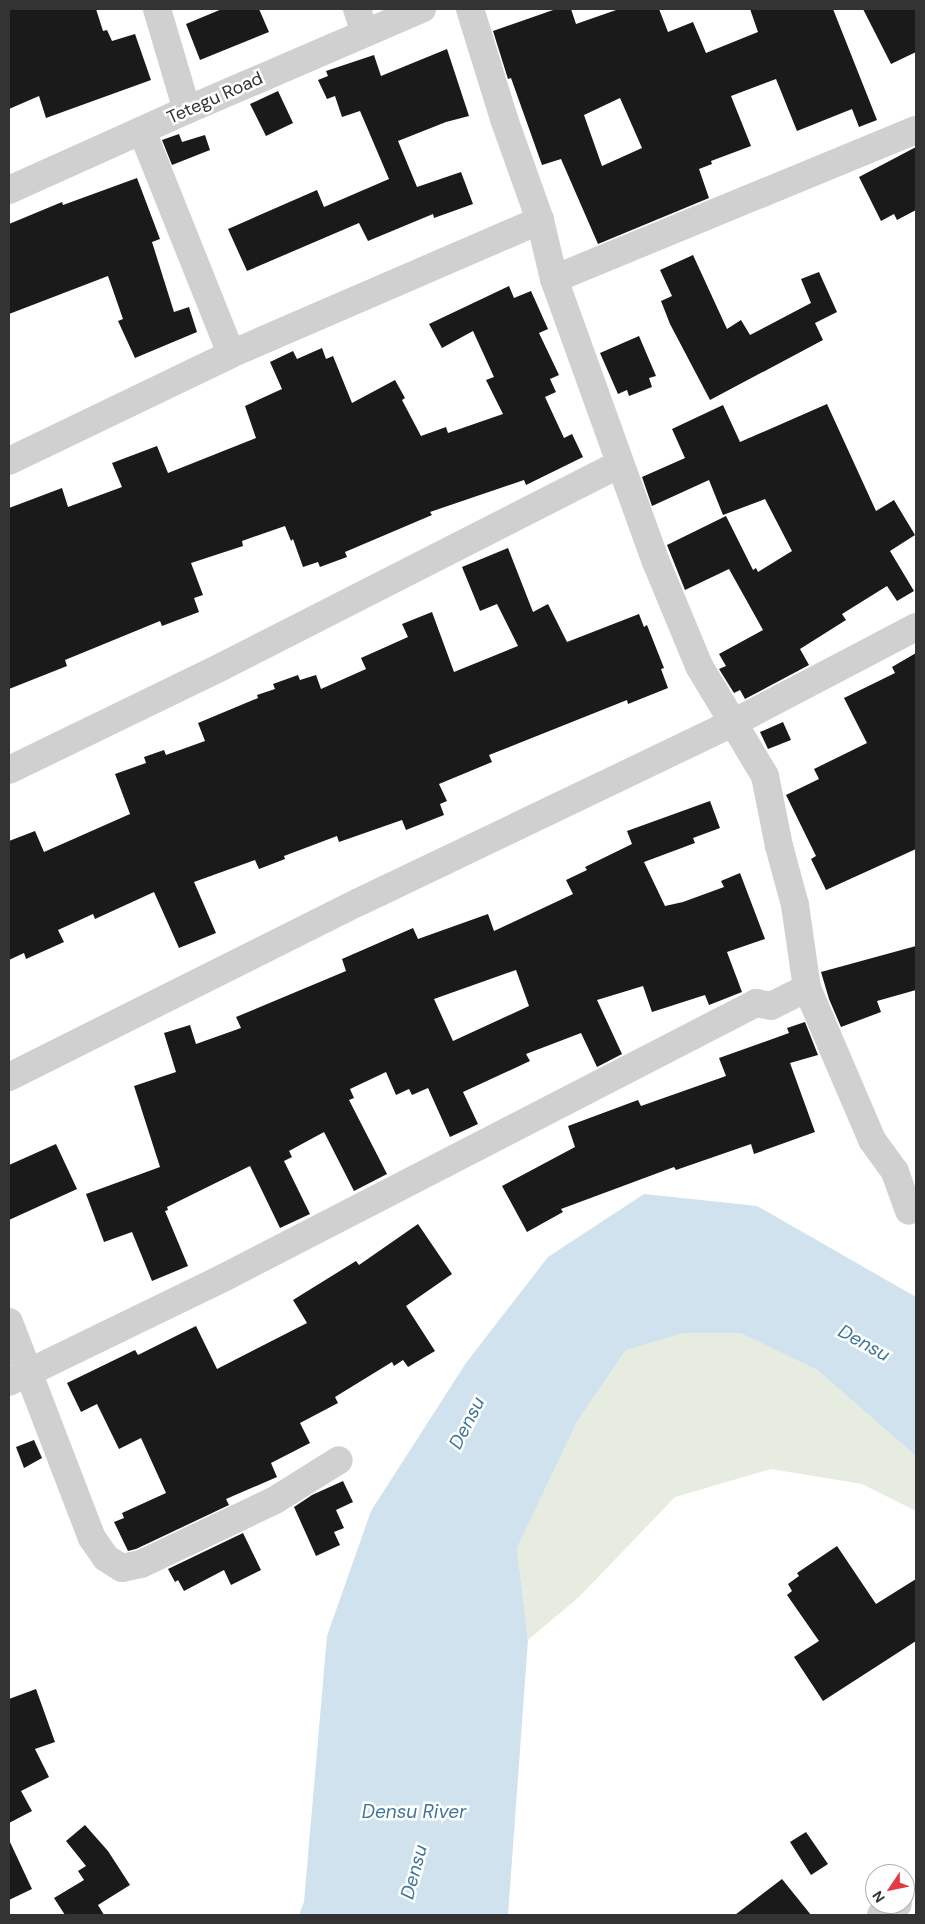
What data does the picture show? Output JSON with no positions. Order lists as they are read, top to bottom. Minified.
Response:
{"streets":{"street":["Tetegu Road"]},"water":["Densu","Densu River"],"north":"bottom left"}
